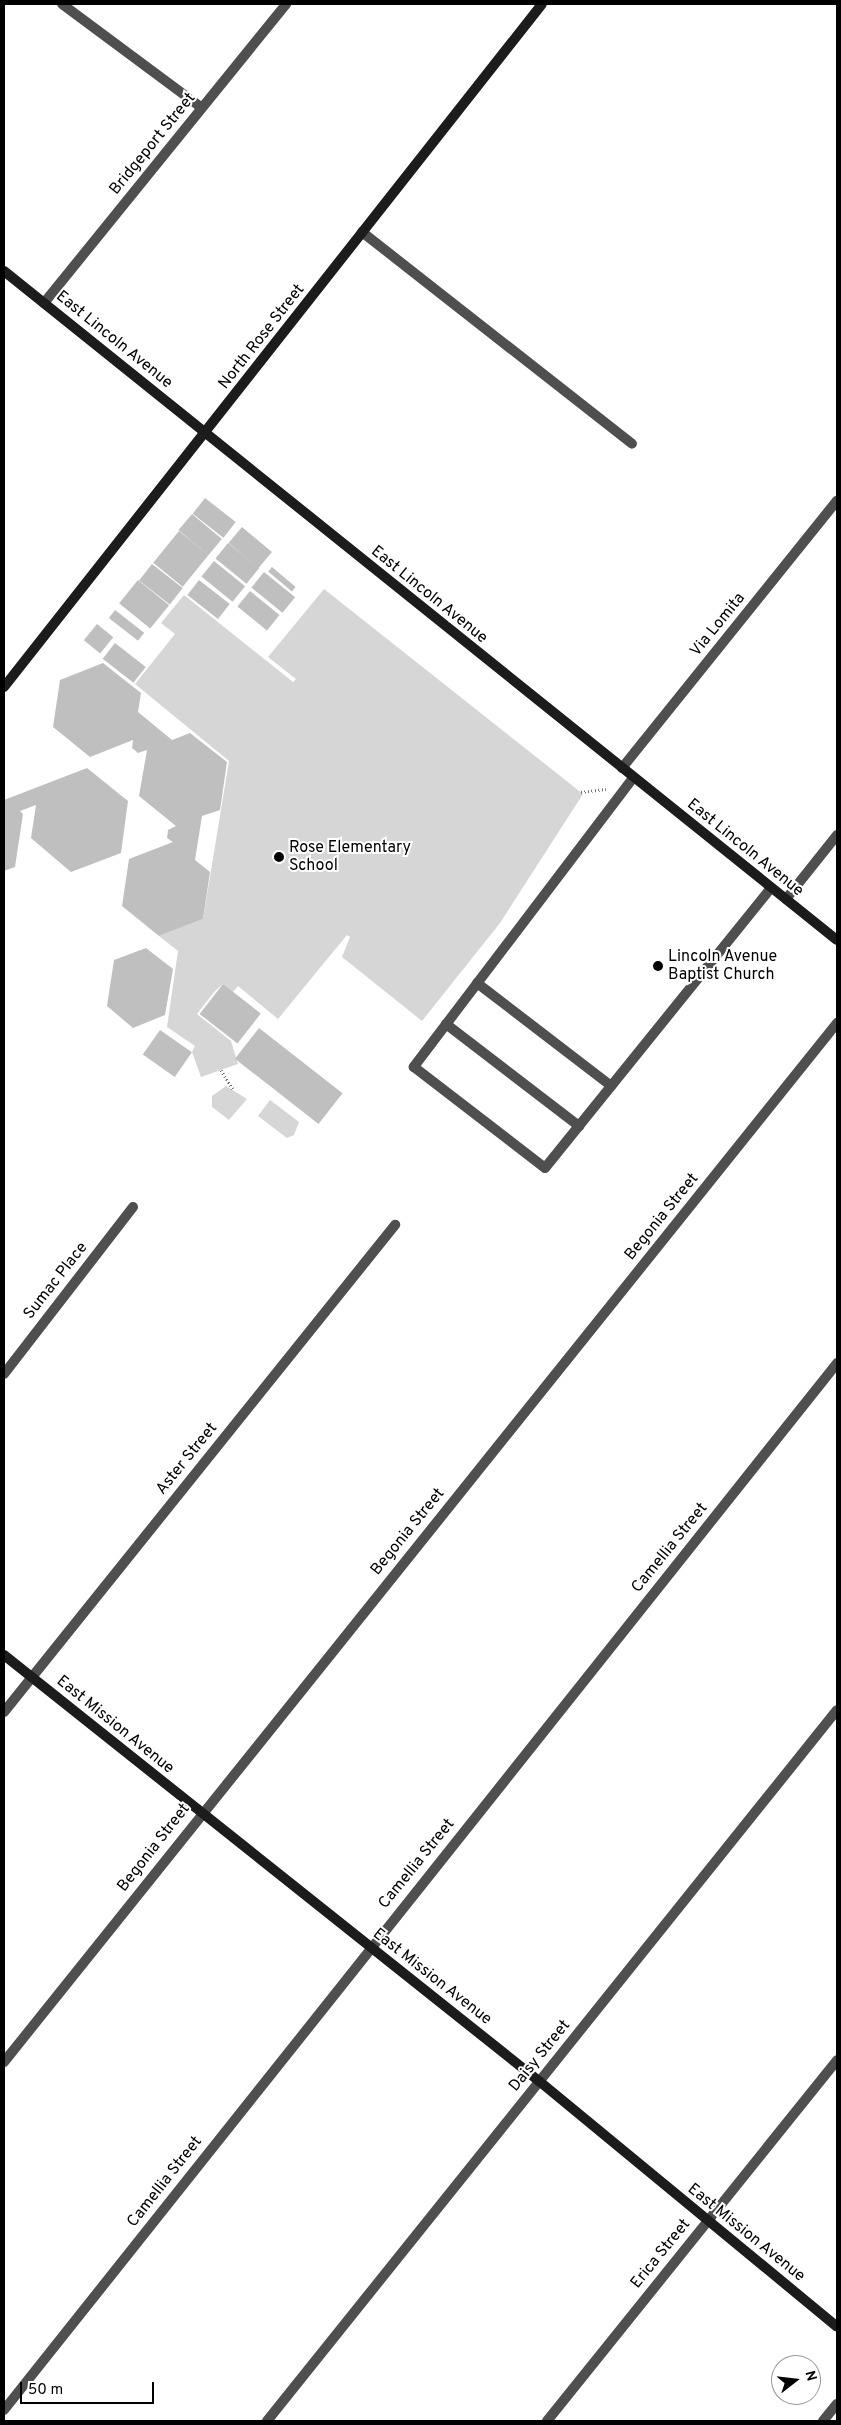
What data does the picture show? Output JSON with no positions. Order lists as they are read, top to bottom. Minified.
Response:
{"streets":{"main road":["North Rose Street","East Lincoln Avenue","East Mission Avenue"],"street":["Bridgeport Street","Via Lomita","Begonia Street","Sumac Place","Aster Street","Camellia Street","Daisy Street","Erica Street"]},"crossings":[["Bridgeport Street","East Lincoln Avenue"],["North Rose Street","East Lincoln Avenue"],["East Lincoln Avenue","Via Lomita"],["Begonia Street","East Mission Avenue"],["Aster Street","East Mission Avenue"],["Camellia Street","East Mission Avenue"],["East Mission Avenue","Daisy Street"],["East Mission Avenue","Erica Street"]],"places":["Rose Elementary School","Lincoln Avenue Baptist Church"],"scale_bar":"50 m","north":"right"}
